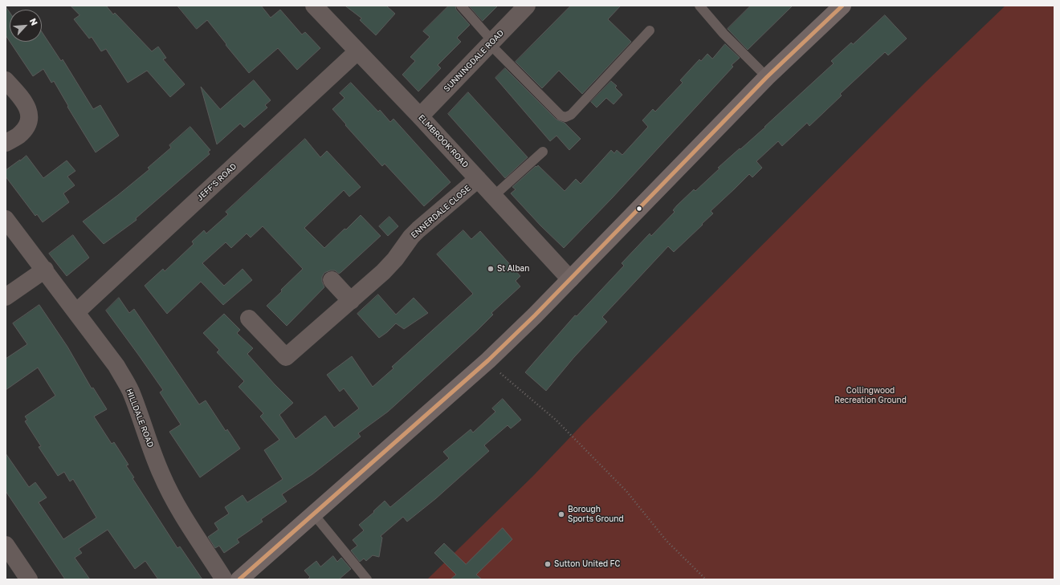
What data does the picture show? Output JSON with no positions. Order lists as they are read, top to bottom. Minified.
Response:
{"streets":{"street":["SUNNINGDALE ROAD","ELMBROOK ROAD","JEFF'S ROAD","ENNERDALE CLOSE","HILLDALE ROAD"]},"crossings":[["SUNNINGDALE ROAD","ELMBROOK ROAD"],["ELMBROOK ROAD","JEFF'S ROAD"],["ELMBROOK ROAD","ENNERDALE CLOSE"],["JEFF'S ROAD","HILLDALE ROAD"]],"parks":["Collingwood Recreation Ground"],"places":["St Alban","Borough Sports Ground","Sutton United FC"],"north":"top right"}
